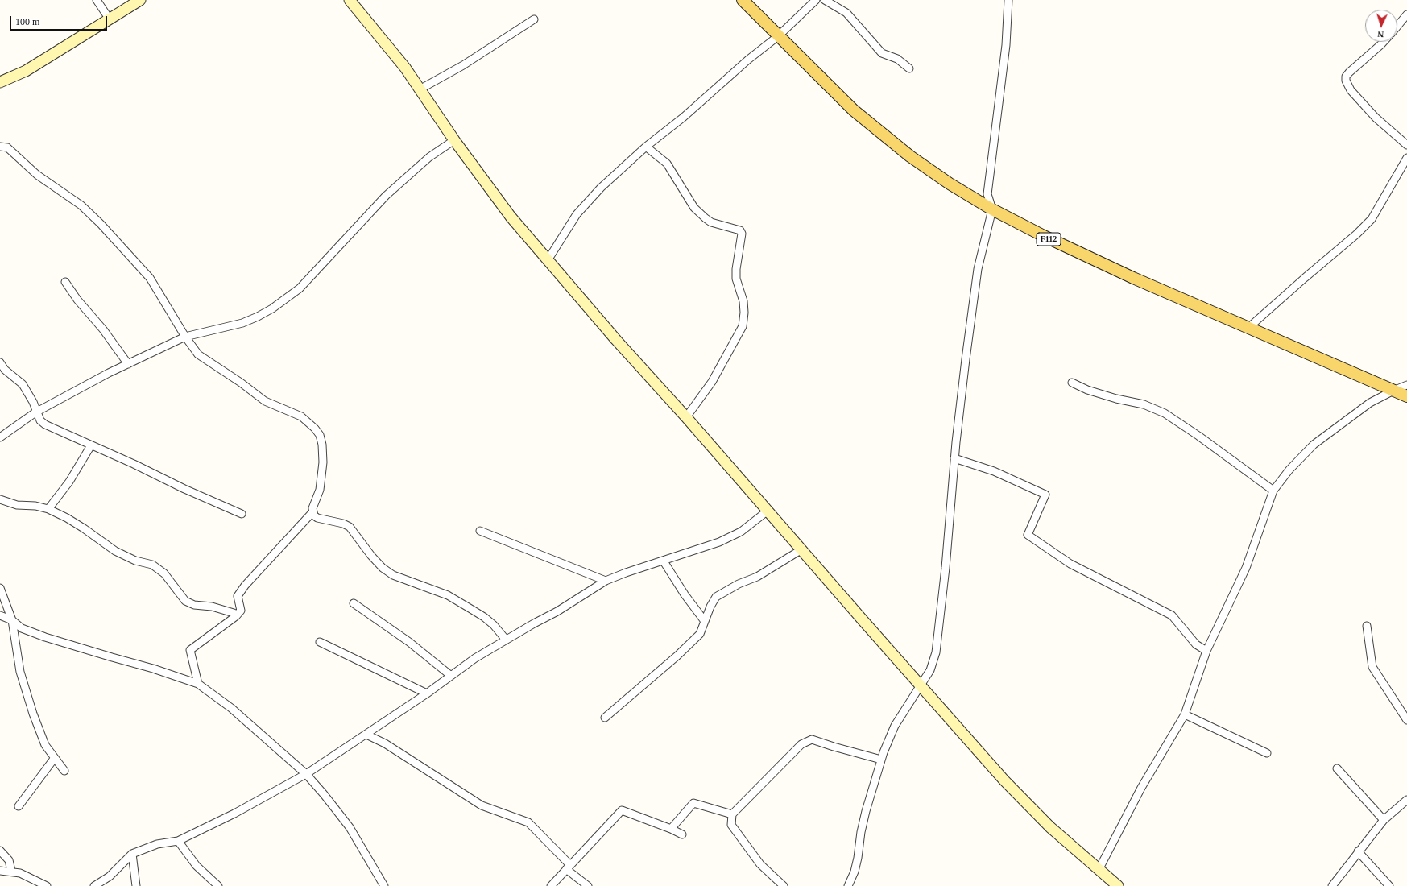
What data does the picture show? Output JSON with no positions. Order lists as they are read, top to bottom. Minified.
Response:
{"streets":{"main road":["F112"]},"scale_bar":"100 m","north":"bottom"}
